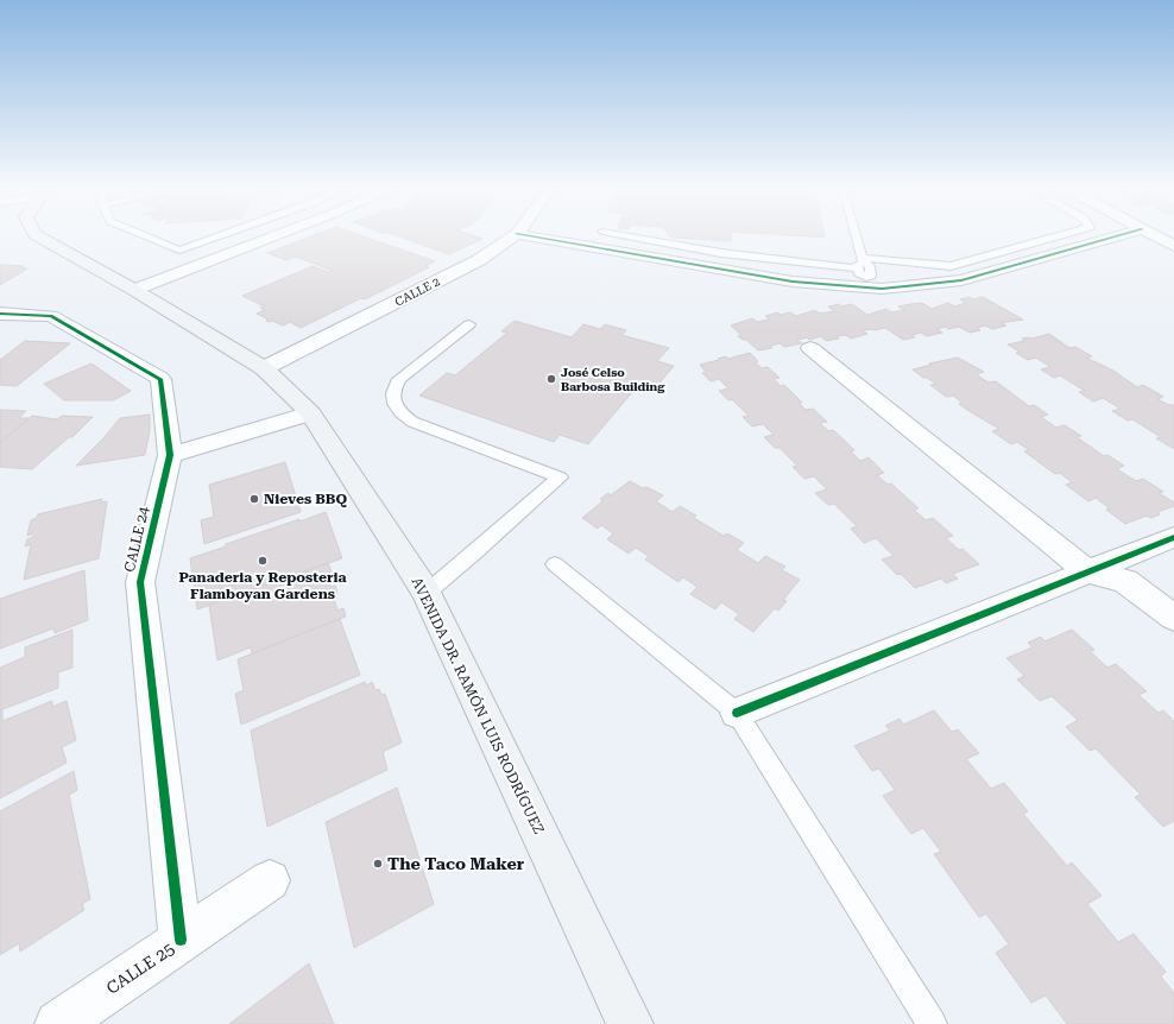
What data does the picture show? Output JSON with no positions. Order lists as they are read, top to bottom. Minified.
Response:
{"streets":{"main road":["AVENIDA DR. RAMÓN LUIS RODRÍGUEZ"],"street":["CALLE 2","CALLE 24","CALLE 25"]},"crossings":[["CALLE 2","AVENIDA DR. RAMÓN LUIS RODRÍGUEZ"],["CALLE 24","CALLE 25"]],"places":["José Celso Barbosa Building","Nieves BBQ","Panaderia y Reposteria Flamboyan Gardens","The Taco Maker"]}
